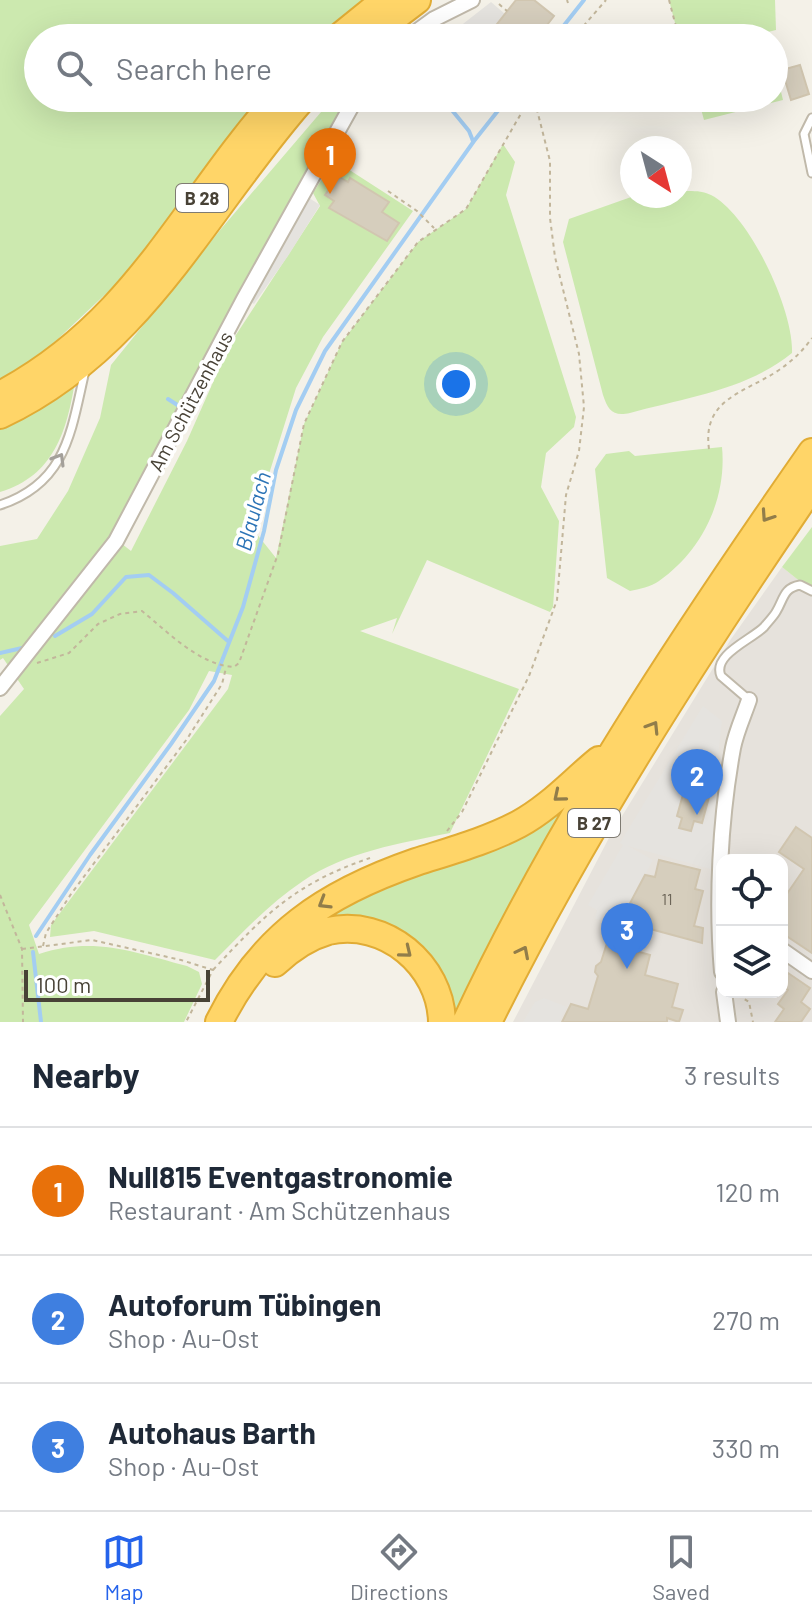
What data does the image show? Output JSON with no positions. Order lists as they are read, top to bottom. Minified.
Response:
{"streets":{"highway":["B 28","B 27"],"street":["Am Schützenhaus"]},"water":["Blaulach"],"house_numbers":["11"],"scale_bar":"100 m","north":"bottom right","page":{"search":"Search here","pins":["1","2","3"],"scale":"100 m","heading":["Nearby","3 results"],"list":[{"mark":"1","name":"Null815 Eventgastronomie","note":"Restaurant · Am Schützenhaus","value":"120 m"},{"mark":"2","name":"Autoforum Tübingen","note":"Shop · Au-Ost","value":"270 m"},{"mark":"3","name":"Autohaus Barth","note":"Shop · Au-Ost","value":"330 m"}],"nav":["Map","Directions","Saved"]}}
